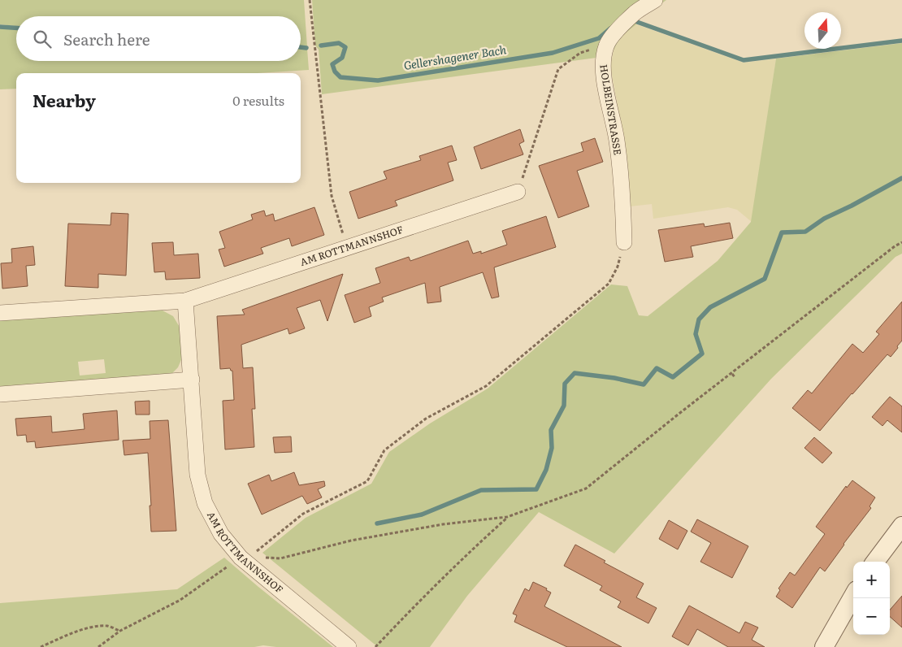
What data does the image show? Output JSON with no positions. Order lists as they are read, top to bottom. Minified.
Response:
{"streets":{"street":["HOLBEINSTRASSE","AM ROTTMANNSHOF"]},"water":["Gellershagener Bach"],"north":"top","page":{"search":"Search here","heading":["Nearby","0 results"],"map_buttons":["+","−"]}}
